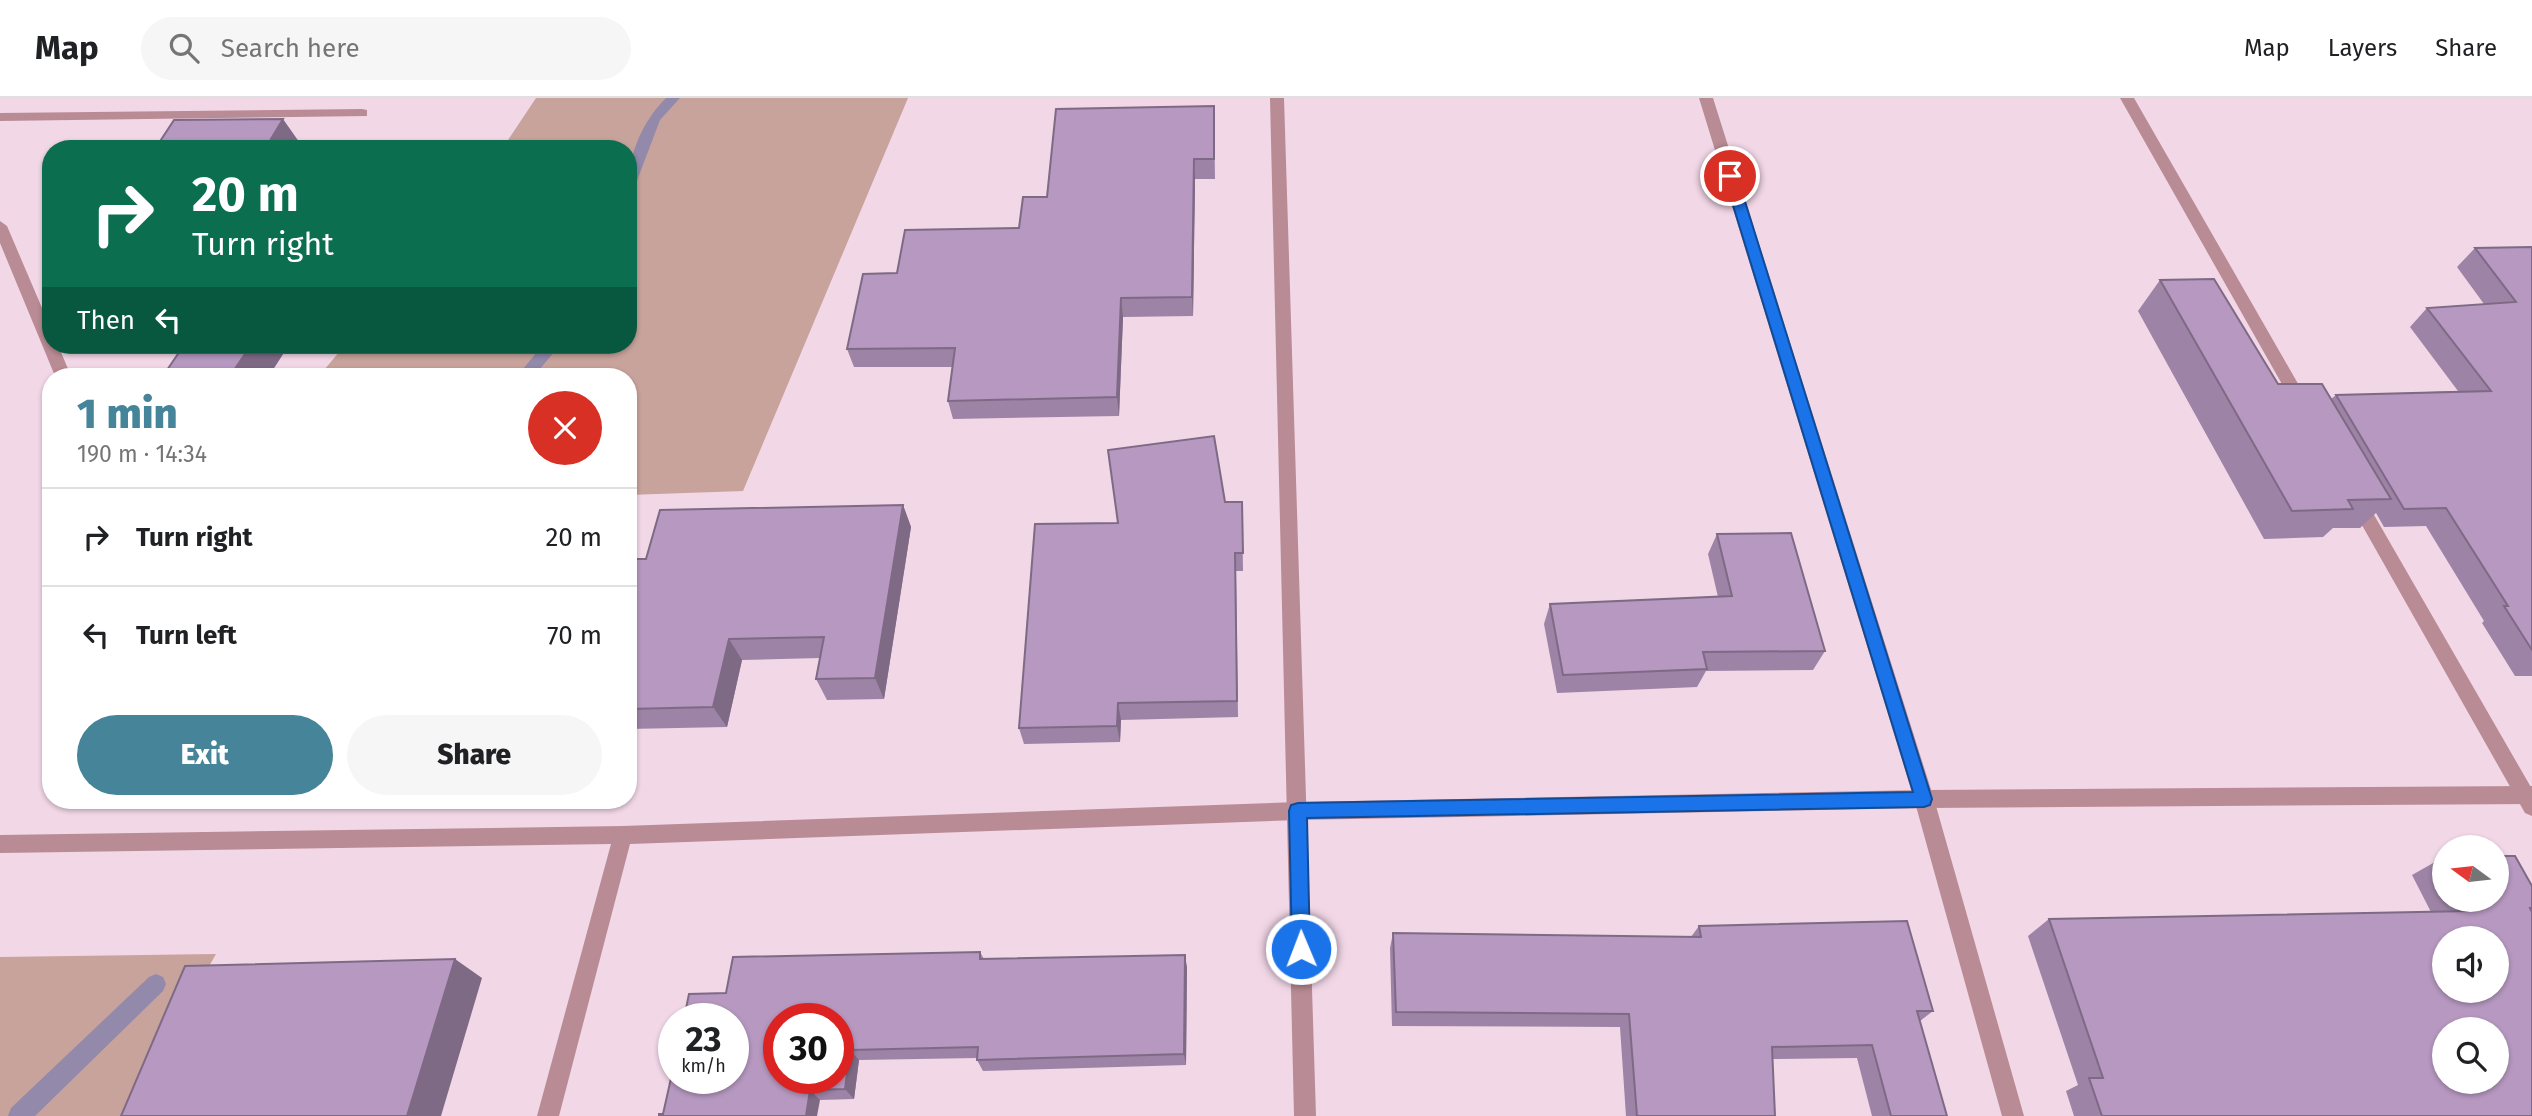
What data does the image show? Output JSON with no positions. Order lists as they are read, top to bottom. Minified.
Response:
{"north":"left","page":{"header":"Map","search":"Search here","nav":["Map","Layers","Share"],"turn":["20 m","Turn right"],"then":"Then","heading":["1 min","190 m · 14:34"],"list":[{"name":"Turn right","value":"20 m"},{"name":"Turn left","value":"70 m"}],"buttons":["Exit","Share"],"speed":"23 km/h","limit":"30"}}
